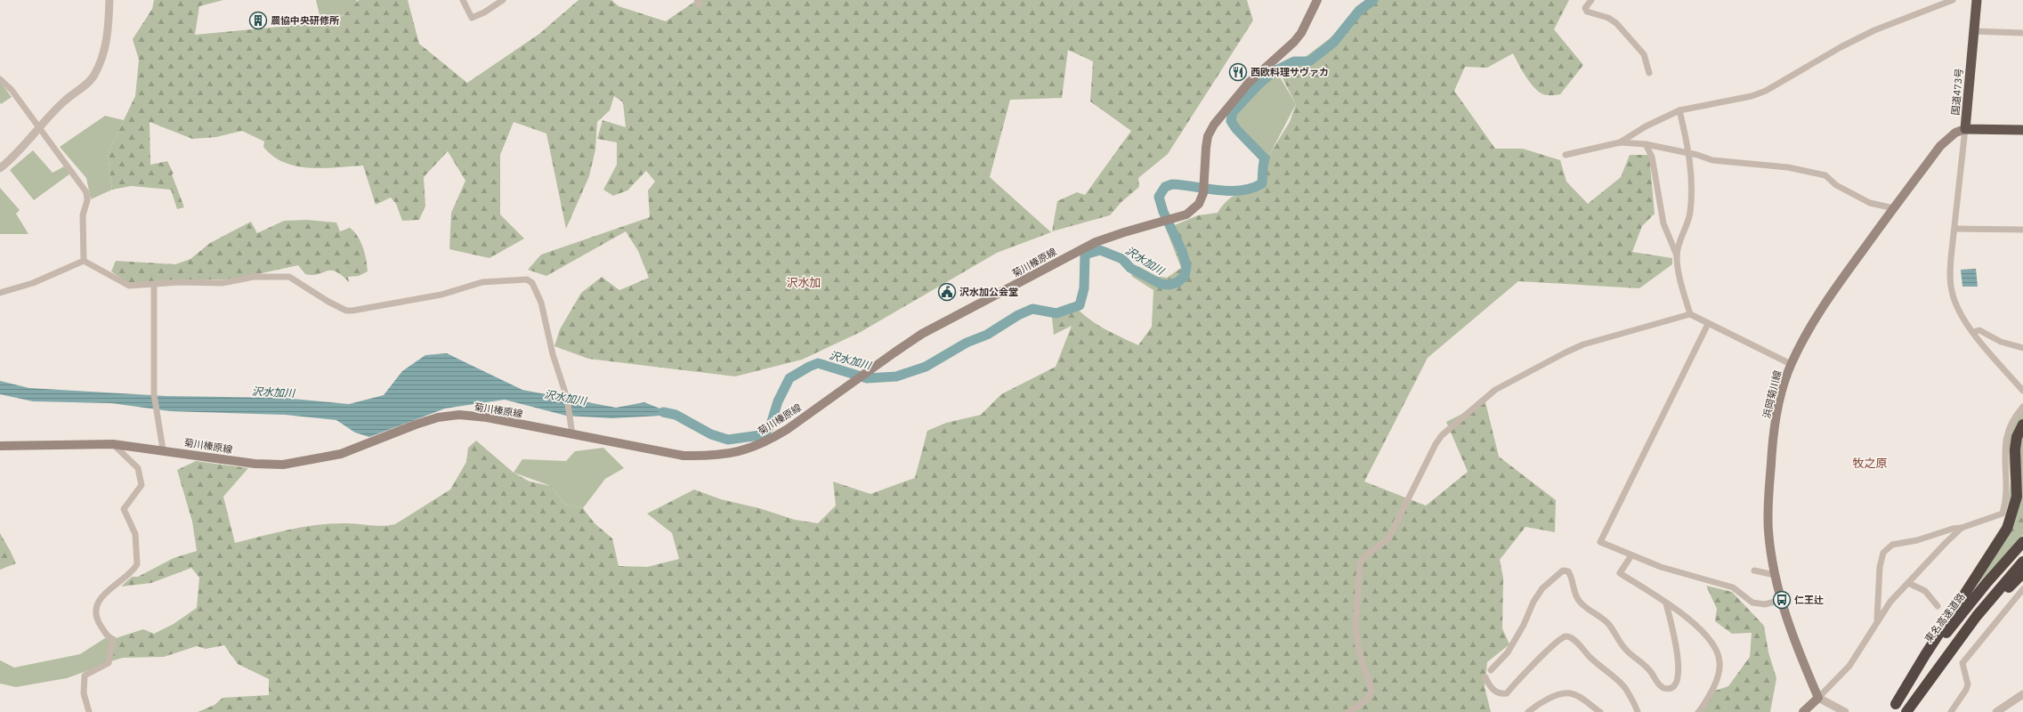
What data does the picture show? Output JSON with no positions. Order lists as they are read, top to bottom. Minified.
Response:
{"streets":{"highway":["国道473号","東名高速道路"],"main road":["菊川榛原線","浜岡菊川線"]},"crossings":[["国道473号","浜岡菊川線"]],"districts":["沢水加","牧之原"],"water":["沢水加川"],"places":{"building":["農協中央研修所"],"restaurant":["西欧料理サヴァカ"],"public building":["沢水加公会堂"],"bus stop":["仁王辻"]}}
